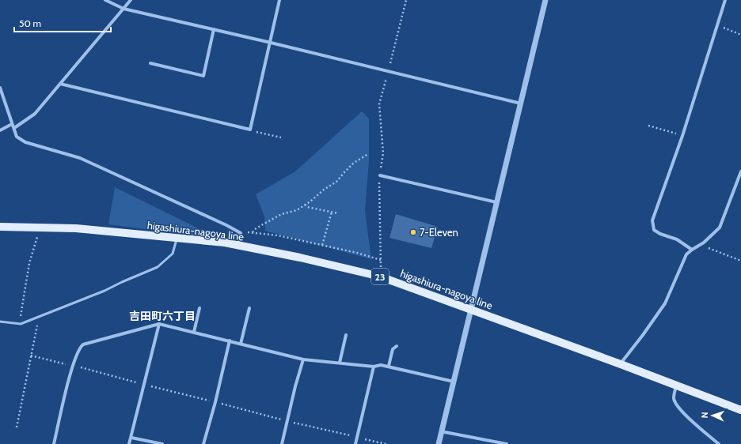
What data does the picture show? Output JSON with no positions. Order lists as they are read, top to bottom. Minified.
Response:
{"streets":{"main road":["higashiura-nagoya line","23"]},"districts":["吉田町六丁目"],"places":["7-Eleven"],"scale_bar":"50 m","north":"left"}
